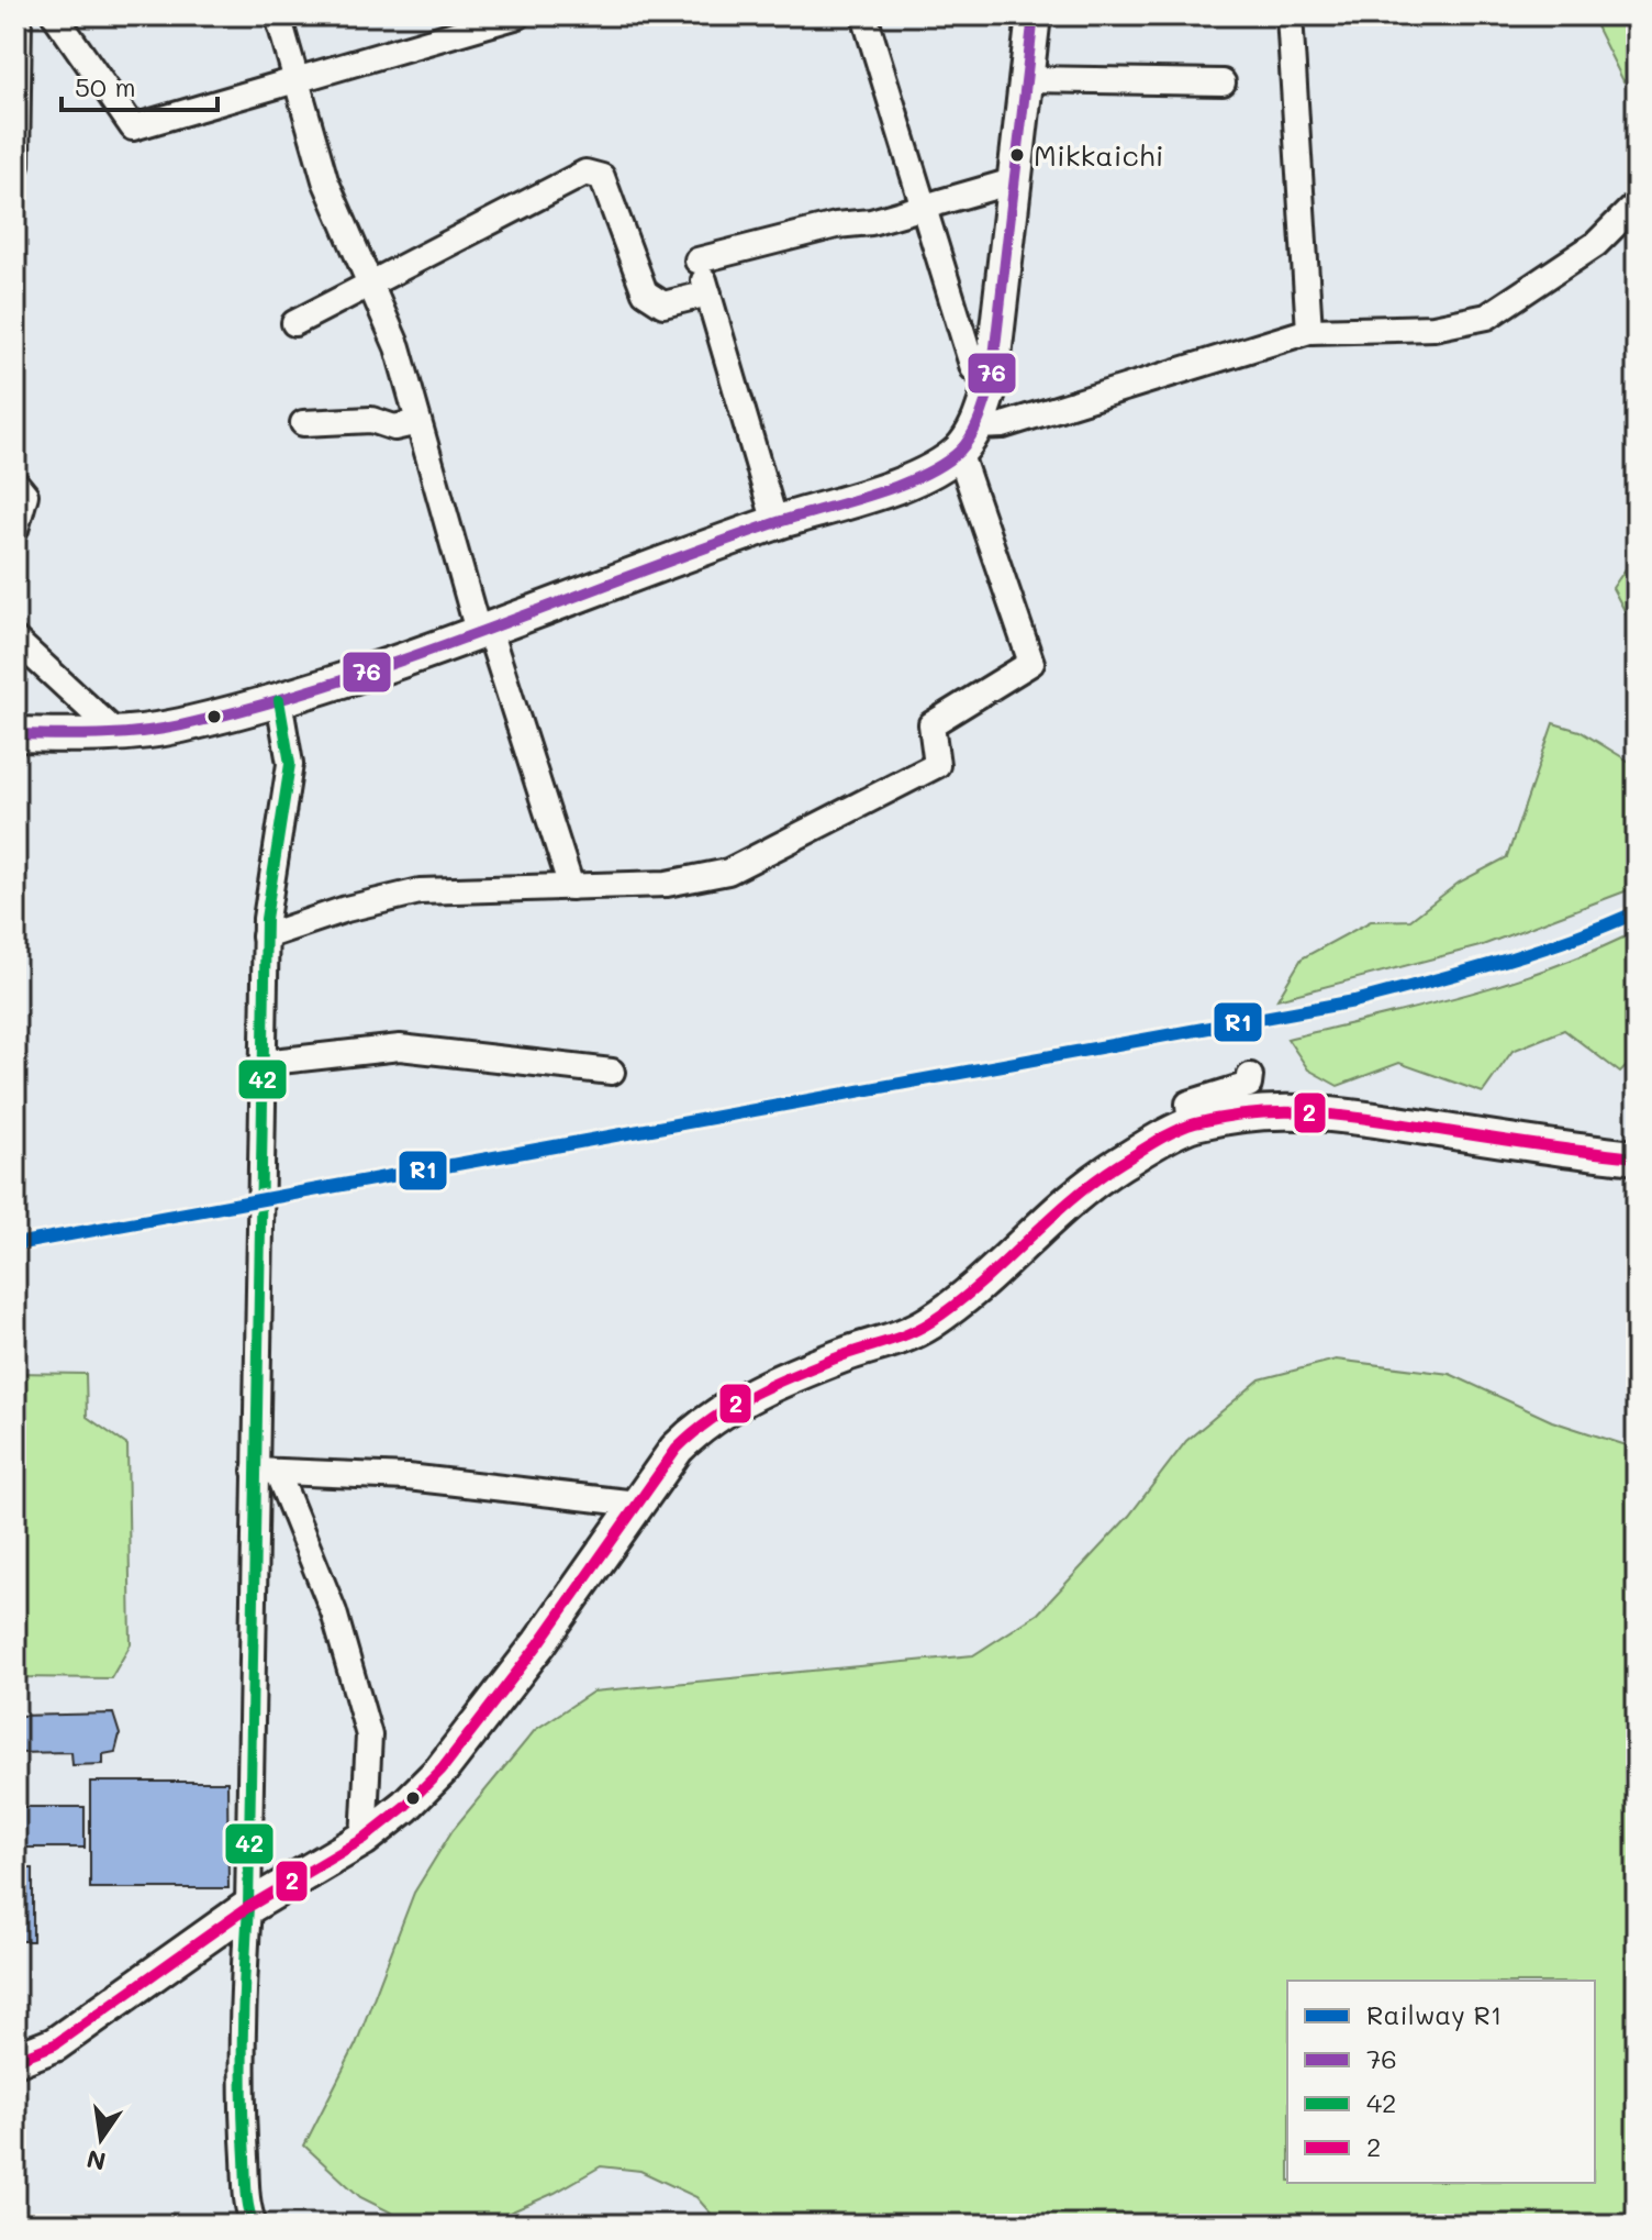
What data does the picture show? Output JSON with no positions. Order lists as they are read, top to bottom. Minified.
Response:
{"places":["Mikkaichi"],"lines":["transit line 76","transit line 42","rail line R1","transit line 2"],"legend":["Railway R1","76","42","2"],"scale_bar":"50 m","north":"bottom"}
